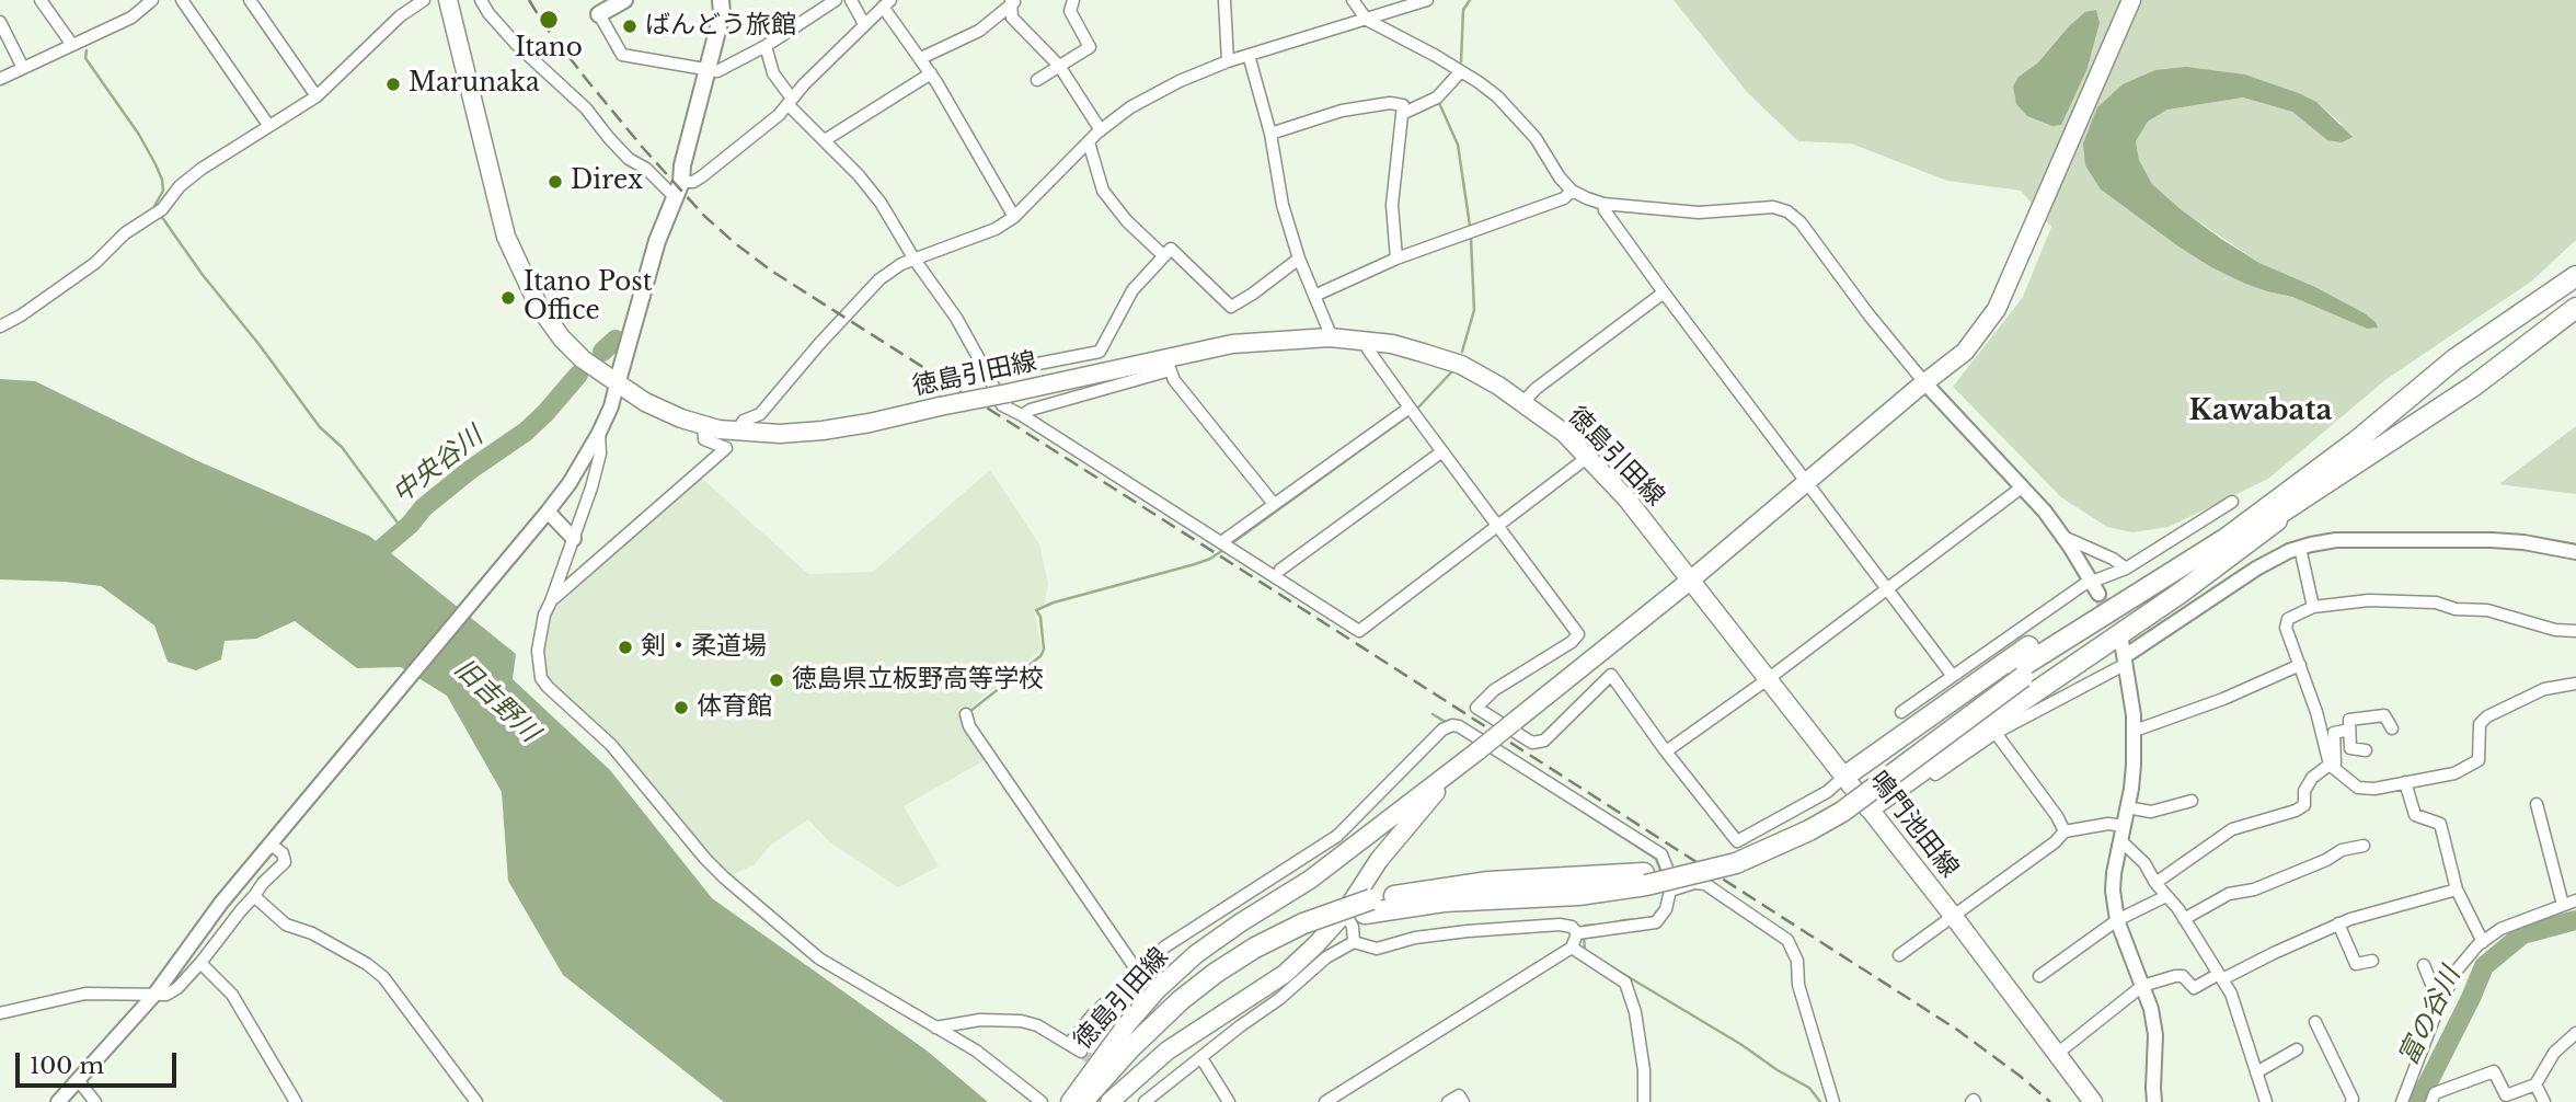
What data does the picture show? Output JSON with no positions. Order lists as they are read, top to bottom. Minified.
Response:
{"streets":{"main road":["徳島引田線","鳴門池田線"]},"crossings":[["徳島引田線","鳴門池田線"]],"districts":["Kawabata"],"water":["中央谷川","旧吉野川","富の谷川"],"places":["Itano","ばんどう旅館","Marunaka","Direx","Itano Post Office","剣・柔道場","徳島県立板野高等学校","体育館"],"scale_bar":"100 m"}
